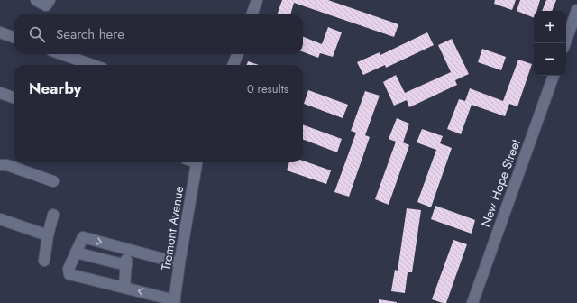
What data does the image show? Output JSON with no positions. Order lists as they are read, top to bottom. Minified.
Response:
{"streets":{"street":["New Hope Street","Tremont Avenue"]},"page":{"map_buttons":["+","−"],"search":"Search here","heading":["Nearby","0 results"]}}
